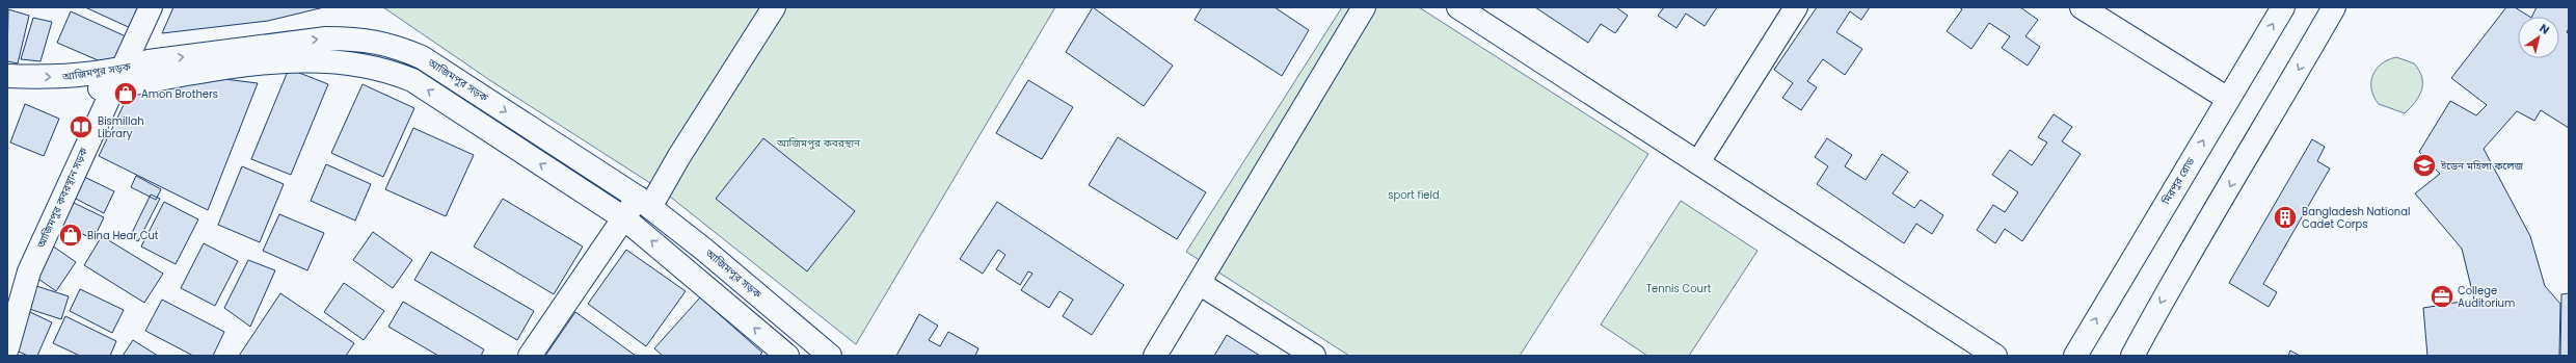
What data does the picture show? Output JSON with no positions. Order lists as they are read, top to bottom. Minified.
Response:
{"streets":{"main road":["আজিমপুর সড়ক","মিরপুর রোড","আজিমপুর কবরস্থান সড়ক"]},"crossings":[["আজিমপুর সড়ক","আজিমপুর কবরস্থান সড়ক"]],"parks":["আজিমপুর কবরস্থান","sport field","Tennis Court"],"places":{"shop":["Amon Brothers","Bina Hear Cut"],"library":["Bismillah Library"],"school or university":["ইডেন মহিলা কলেজ"],"building":["Bangladesh National Cadet Corps"],"office":["College Auditorium"]},"north":"top right"}
